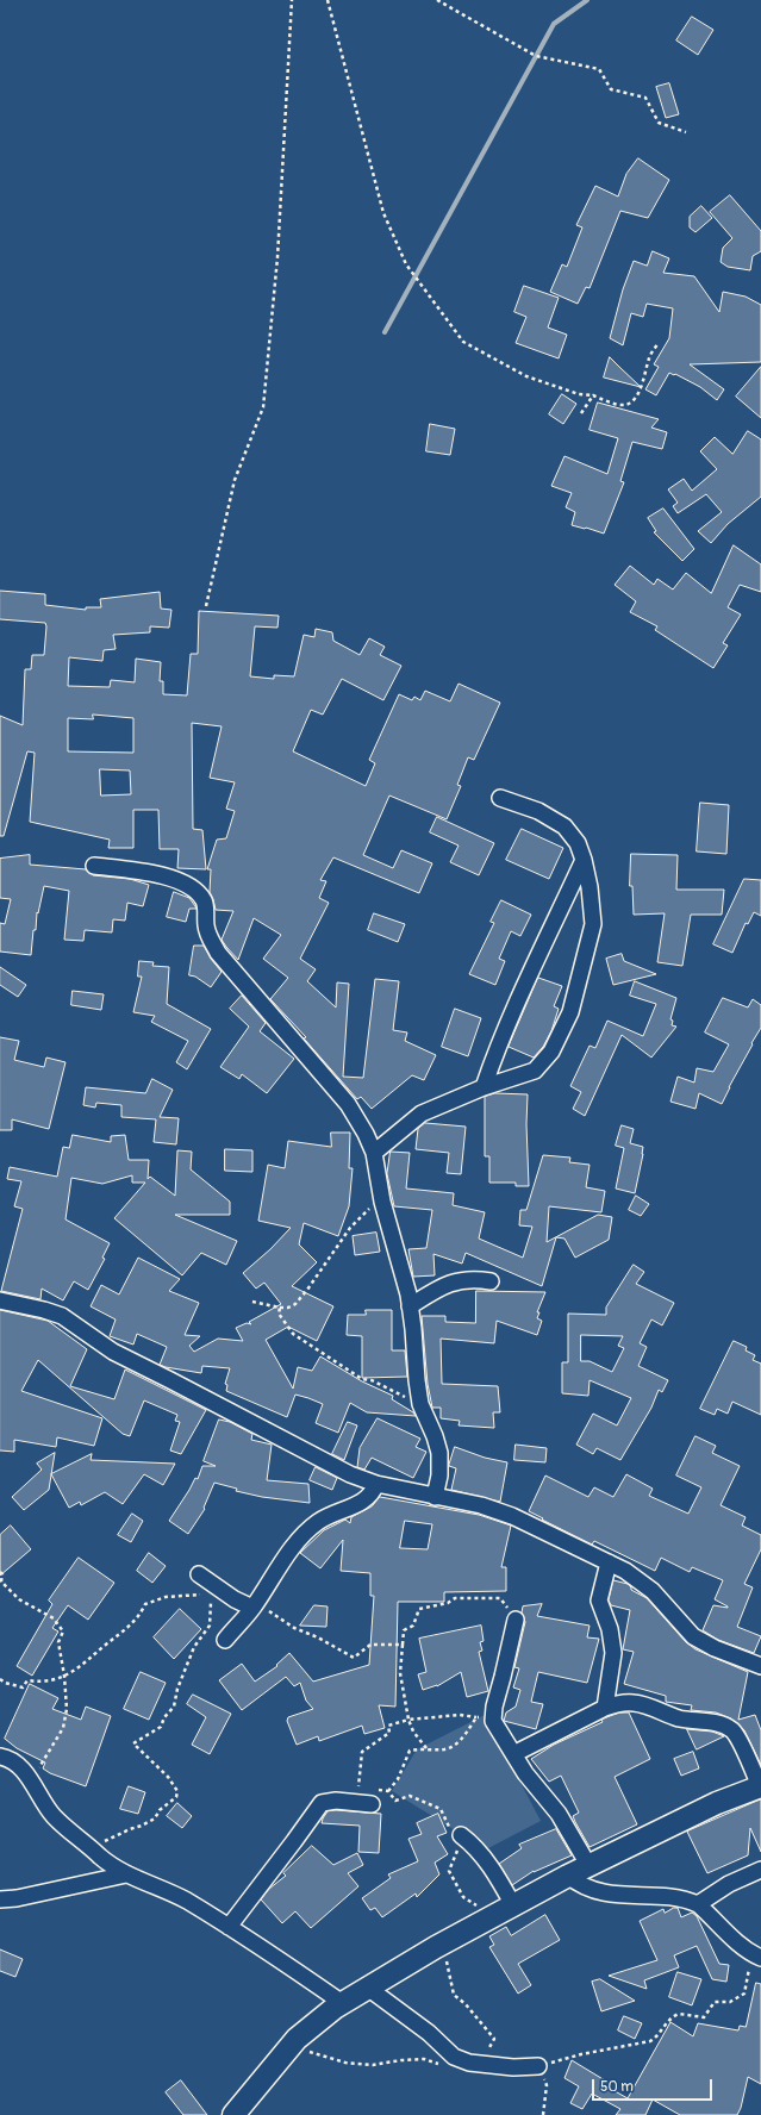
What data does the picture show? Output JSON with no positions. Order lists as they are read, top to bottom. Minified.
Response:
{"scale_bar":"50 m"}
